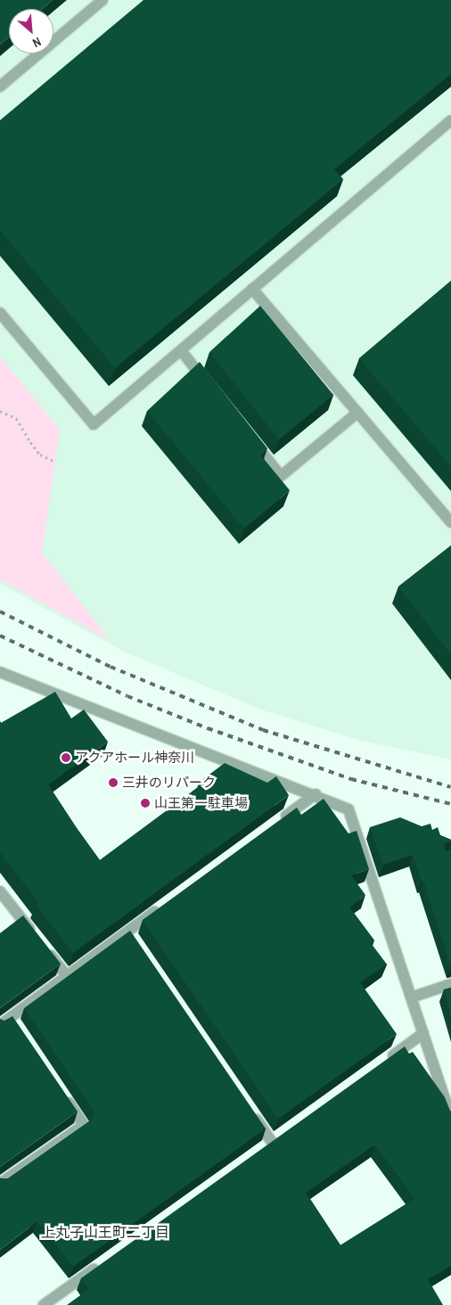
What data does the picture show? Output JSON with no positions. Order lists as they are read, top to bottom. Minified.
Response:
{"districts":["上丸子山王町二丁目"],"places":["アクアホール神奈川","三井のリパーク","山王第一駐車場"],"north":"bottom right"}
